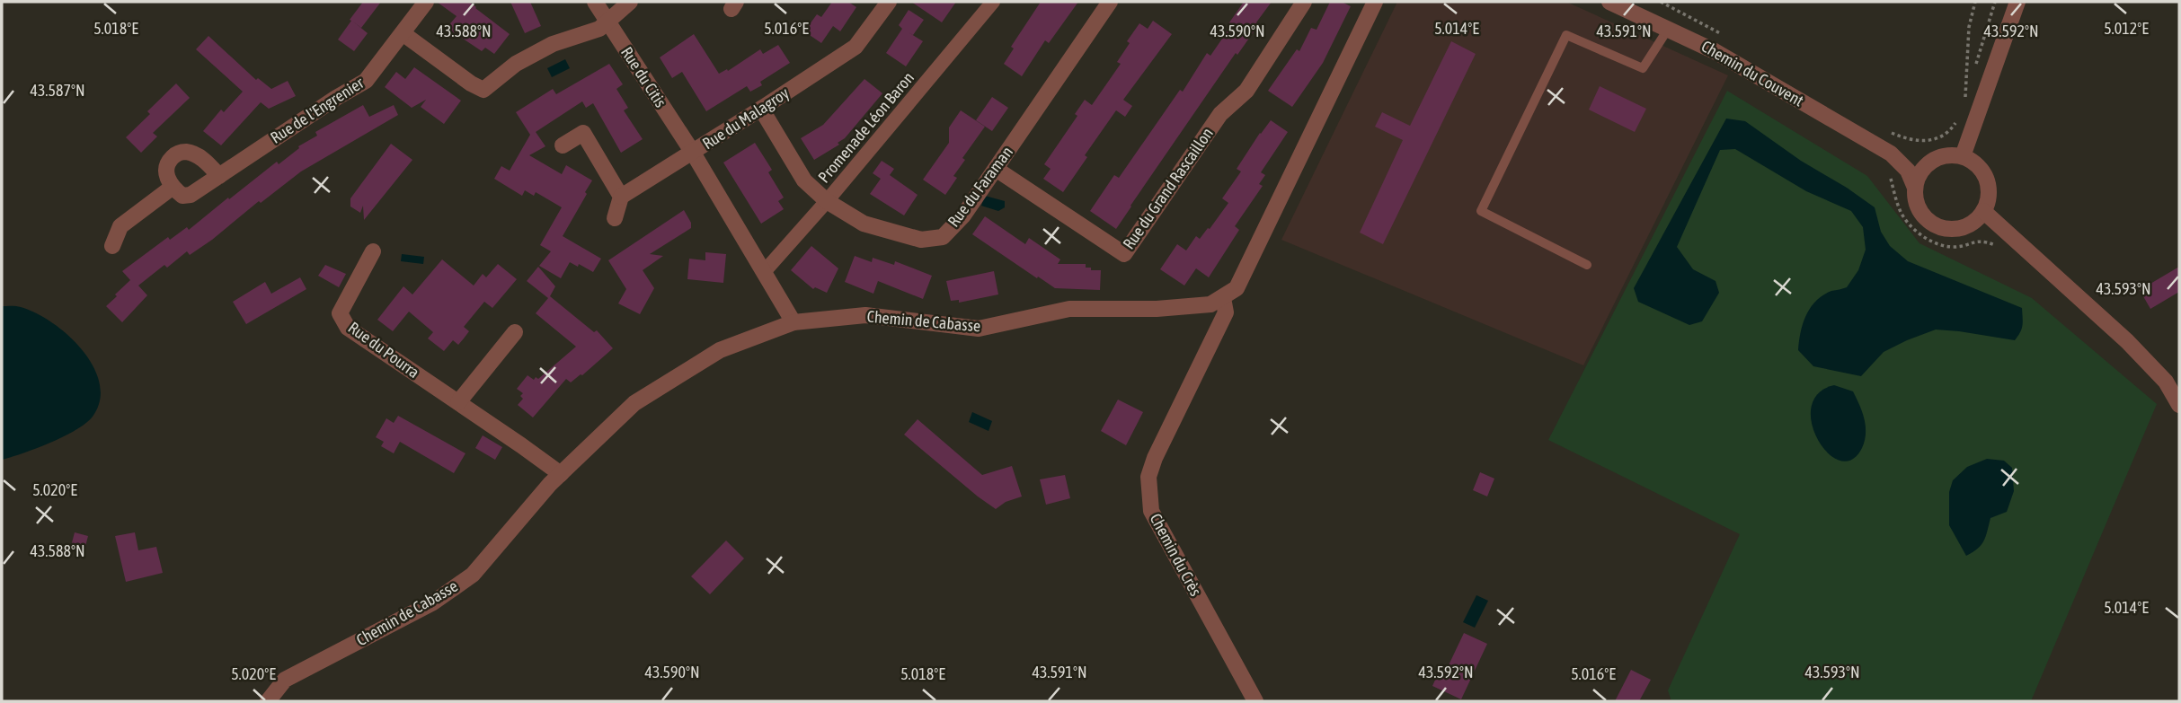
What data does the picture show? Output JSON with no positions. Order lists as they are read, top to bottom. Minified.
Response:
{"streets":{"street":["Chemin du Couvent","Rue du Citis","Rue de l'Engrenier","Rue du Malagroy","Promenade Léon Baron","Rue du Faraman","Rue du Grand Rascaillon","Chemin de Cabasse","Rue du Pourra","Chemin du Crès"]},"crossings":[["Rue du Citis","Rue du Malagroy"],["Rue du Malagroy","Promenade Léon Baron"],["Rue du Malagroy","Rue du Faraman"],["Rue du Malagroy","Chemin de Cabasse"],["Promenade Léon Baron","Rue du Faraman"],["Rue du Faraman","Rue du Grand Rascaillon"],["Chemin de Cabasse","Rue du Pourra"],["Chemin de Cabasse","Chemin du Crès"]],"coordinates":["5.018°E","5.016°E","5.014°E","5.012°E","43.588°N","43.590°N","43.591°N","43.592°N","43.587°N","43.593°N","5.020°E"]}
